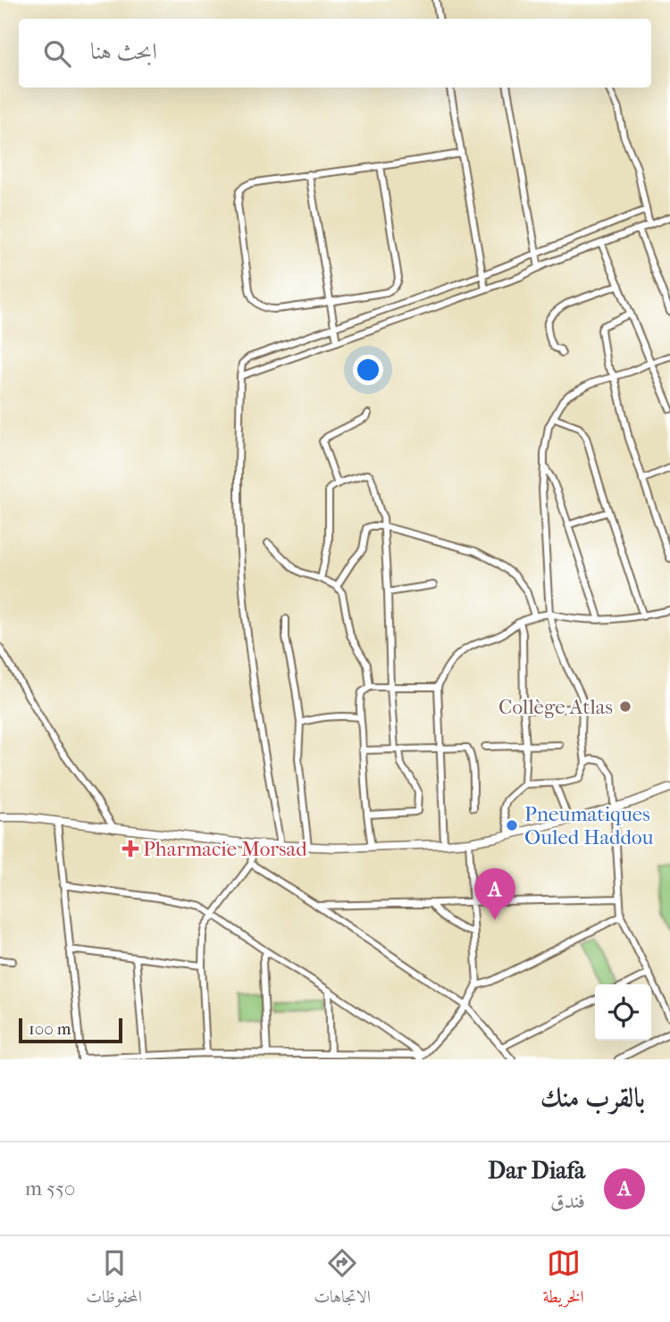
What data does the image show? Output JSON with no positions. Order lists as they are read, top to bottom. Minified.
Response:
{"places":{"other":["Collège Atlas","Pneumatiques Ouled Haddou"],"health":["Pharmacie Morsad"]},"scale_bar":"100 m","page":{"search":"ابحث هنا","pins":"A","scale":"100 m","heading":"بالقرب منك","list":[{"mark":"A","name":"Dar Diafa","note":"فندق","value":"550 m"}],"nav":["الخريطة","الاتجاهات","المحفوظات"]}}
